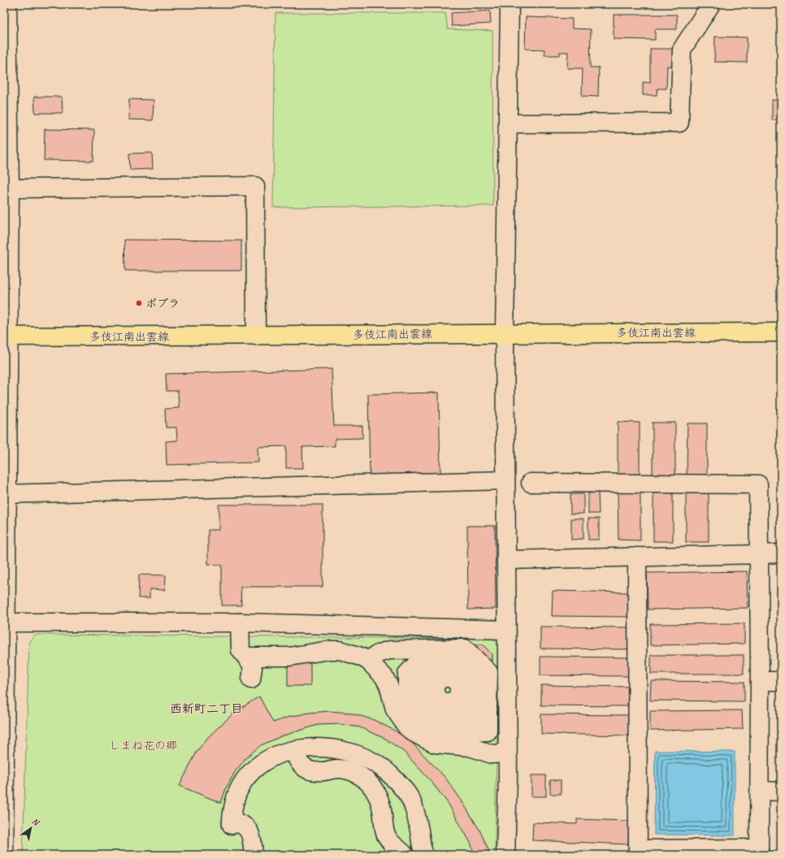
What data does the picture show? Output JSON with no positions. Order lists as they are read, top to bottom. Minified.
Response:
{"streets":{"main road":["多伎江南出雲線"]},"districts":["西新町二丁目"],"parks":["しまね花の郷"],"places":["ポプラ"],"north":"top right"}
